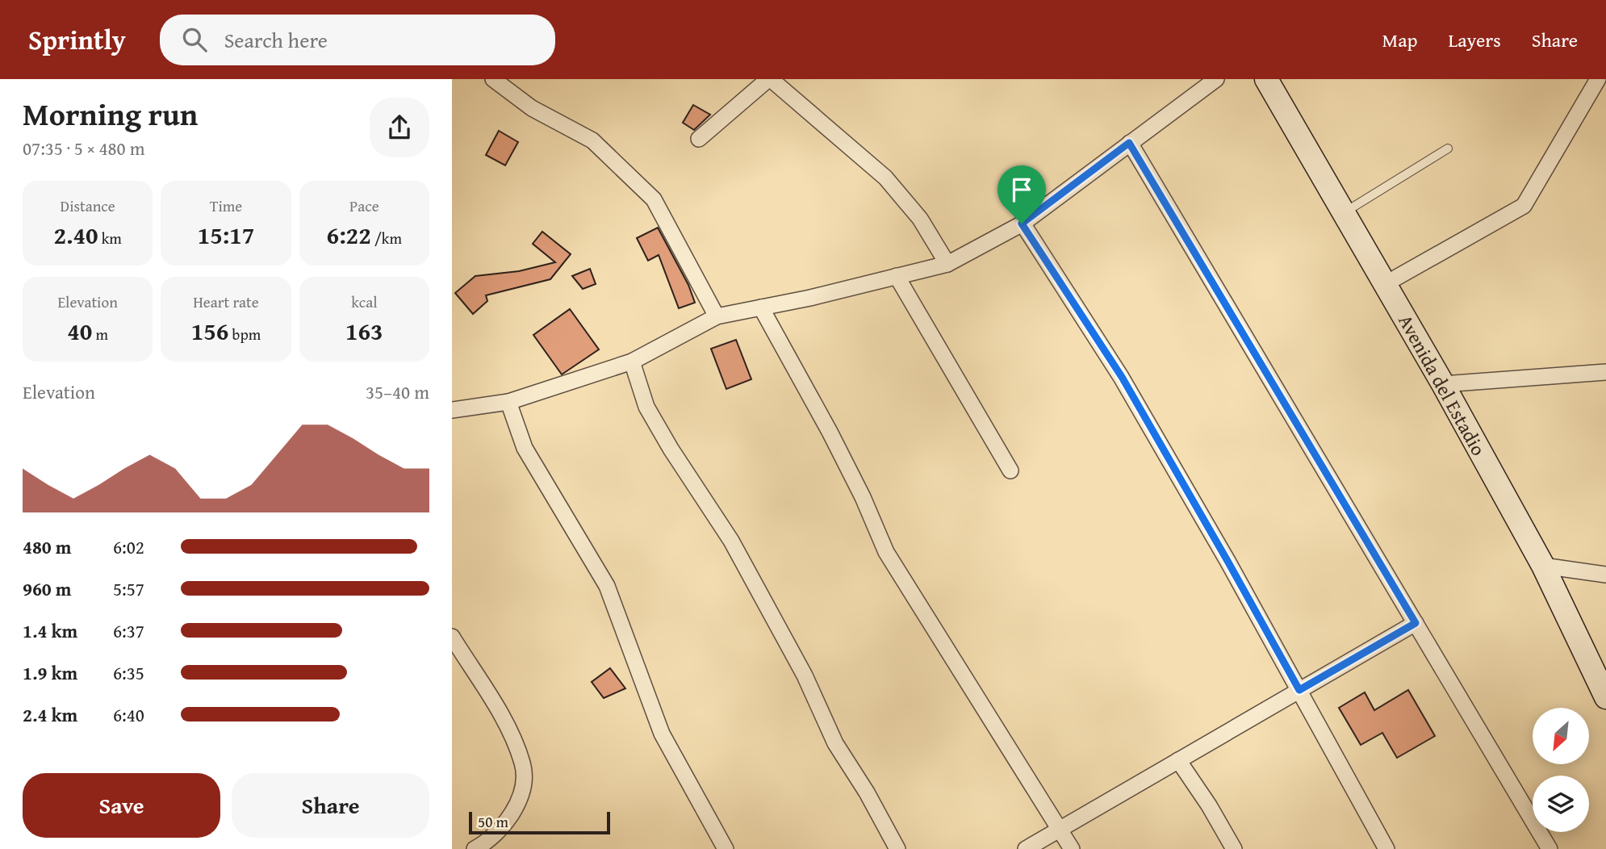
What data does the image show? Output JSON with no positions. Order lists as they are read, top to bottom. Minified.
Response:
{"streets":{"street":["Avenida del Estadio"]},"scale_bar":"50 m","north":"bottom left","page":{"header":"Sprintly","search":"Search here","nav":["Map","Layers","Share"],"heading":["Morning run","07:35 · 5 × 480 m"],"stats":[["Distance","2.40 km"],["Time","15:17"],["Pace","6:22 /km"],["Elevation","40 m"],["Heart rate","156 bpm"],["kcal","163"]],"chart":["Elevation","35–40 m"],"list":[{"name":"480 m","note":"6:02"},{"name":"960 m","note":"5:57"},{"name":"1.4 km","note":"6:37"},{"name":"1.9 km","note":"6:35"},{"name":"2.4 km","note":"6:40"}],"buttons":["Save","Share"],"scale":"50 m"}}
